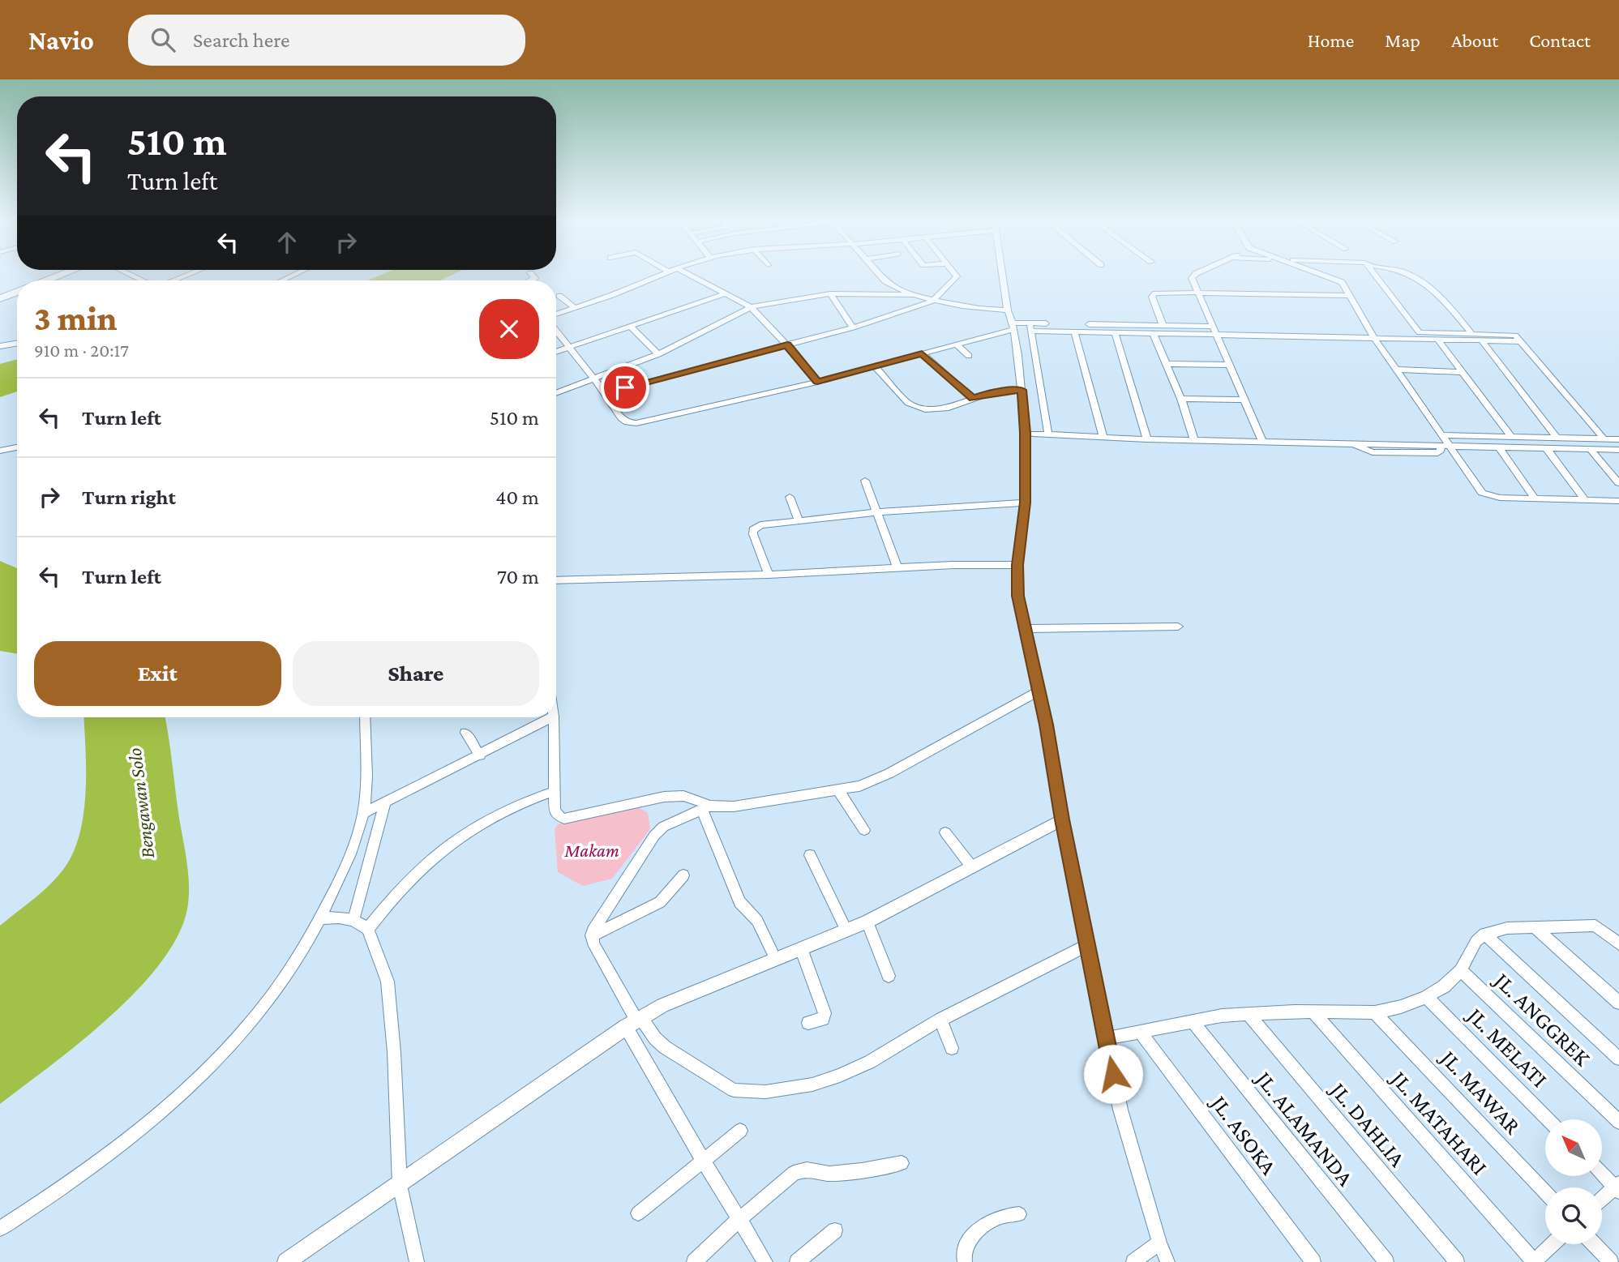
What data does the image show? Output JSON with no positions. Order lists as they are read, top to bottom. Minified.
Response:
{"streets":{"street":["JL. ANGGREK","JL. MELATI","JL. MAWAR","JL. MATAHARI","JL. DAHLIA","JL. ALAMANDA","JL. ASOKA"]},"water":["Bengawan Solo"],"parks":["Makam"],"north":"top left","page":{"header":"Navio","search":"Search here","nav":["Home","Map","About","Contact"],"turn":["510 m","Turn left"],"heading":["3 min","910 m · 20:17"],"list":[{"name":"Turn left","value":"510 m"},{"name":"Turn right","value":"40 m"},{"name":"Turn left","value":"70 m"}],"buttons":["Exit","Share"]}}
